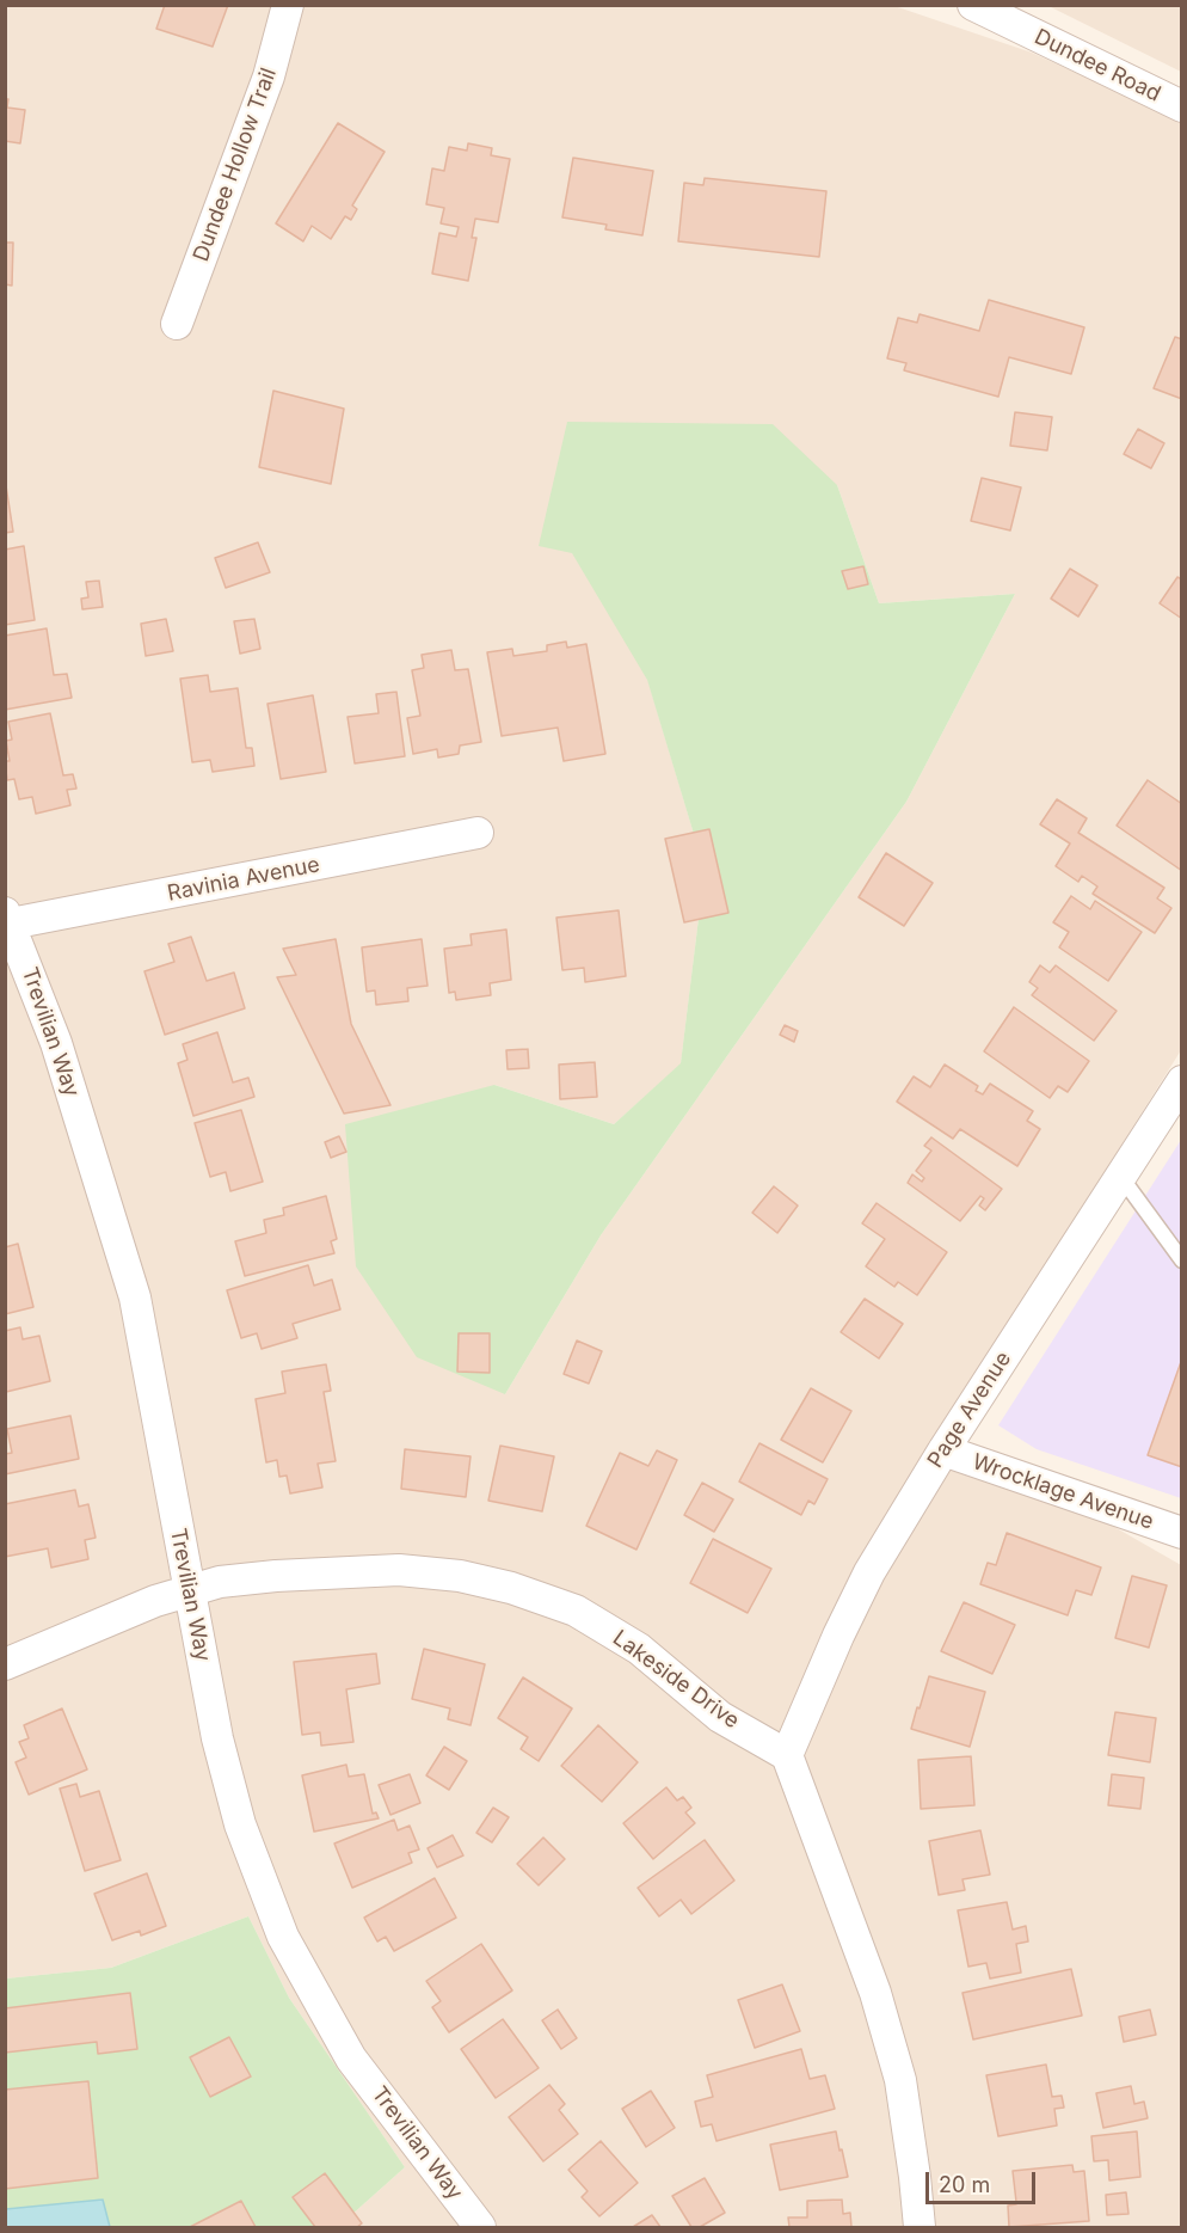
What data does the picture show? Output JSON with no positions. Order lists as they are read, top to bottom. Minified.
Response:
{"streets":{"street":["Dundee Road","Dundee Hollow Trail","Ravinia Avenue","Trevilian Way","Page Avenue","Wrocklage Avenue","Lakeside Drive"]},"crossings":[["Ravinia Avenue","Trevilian Way"],["Trevilian Way","Lakeside Drive"],["Page Avenue","Wrocklage Avenue"],["Page Avenue","Lakeside Drive"]],"scale_bar":"20 m"}
